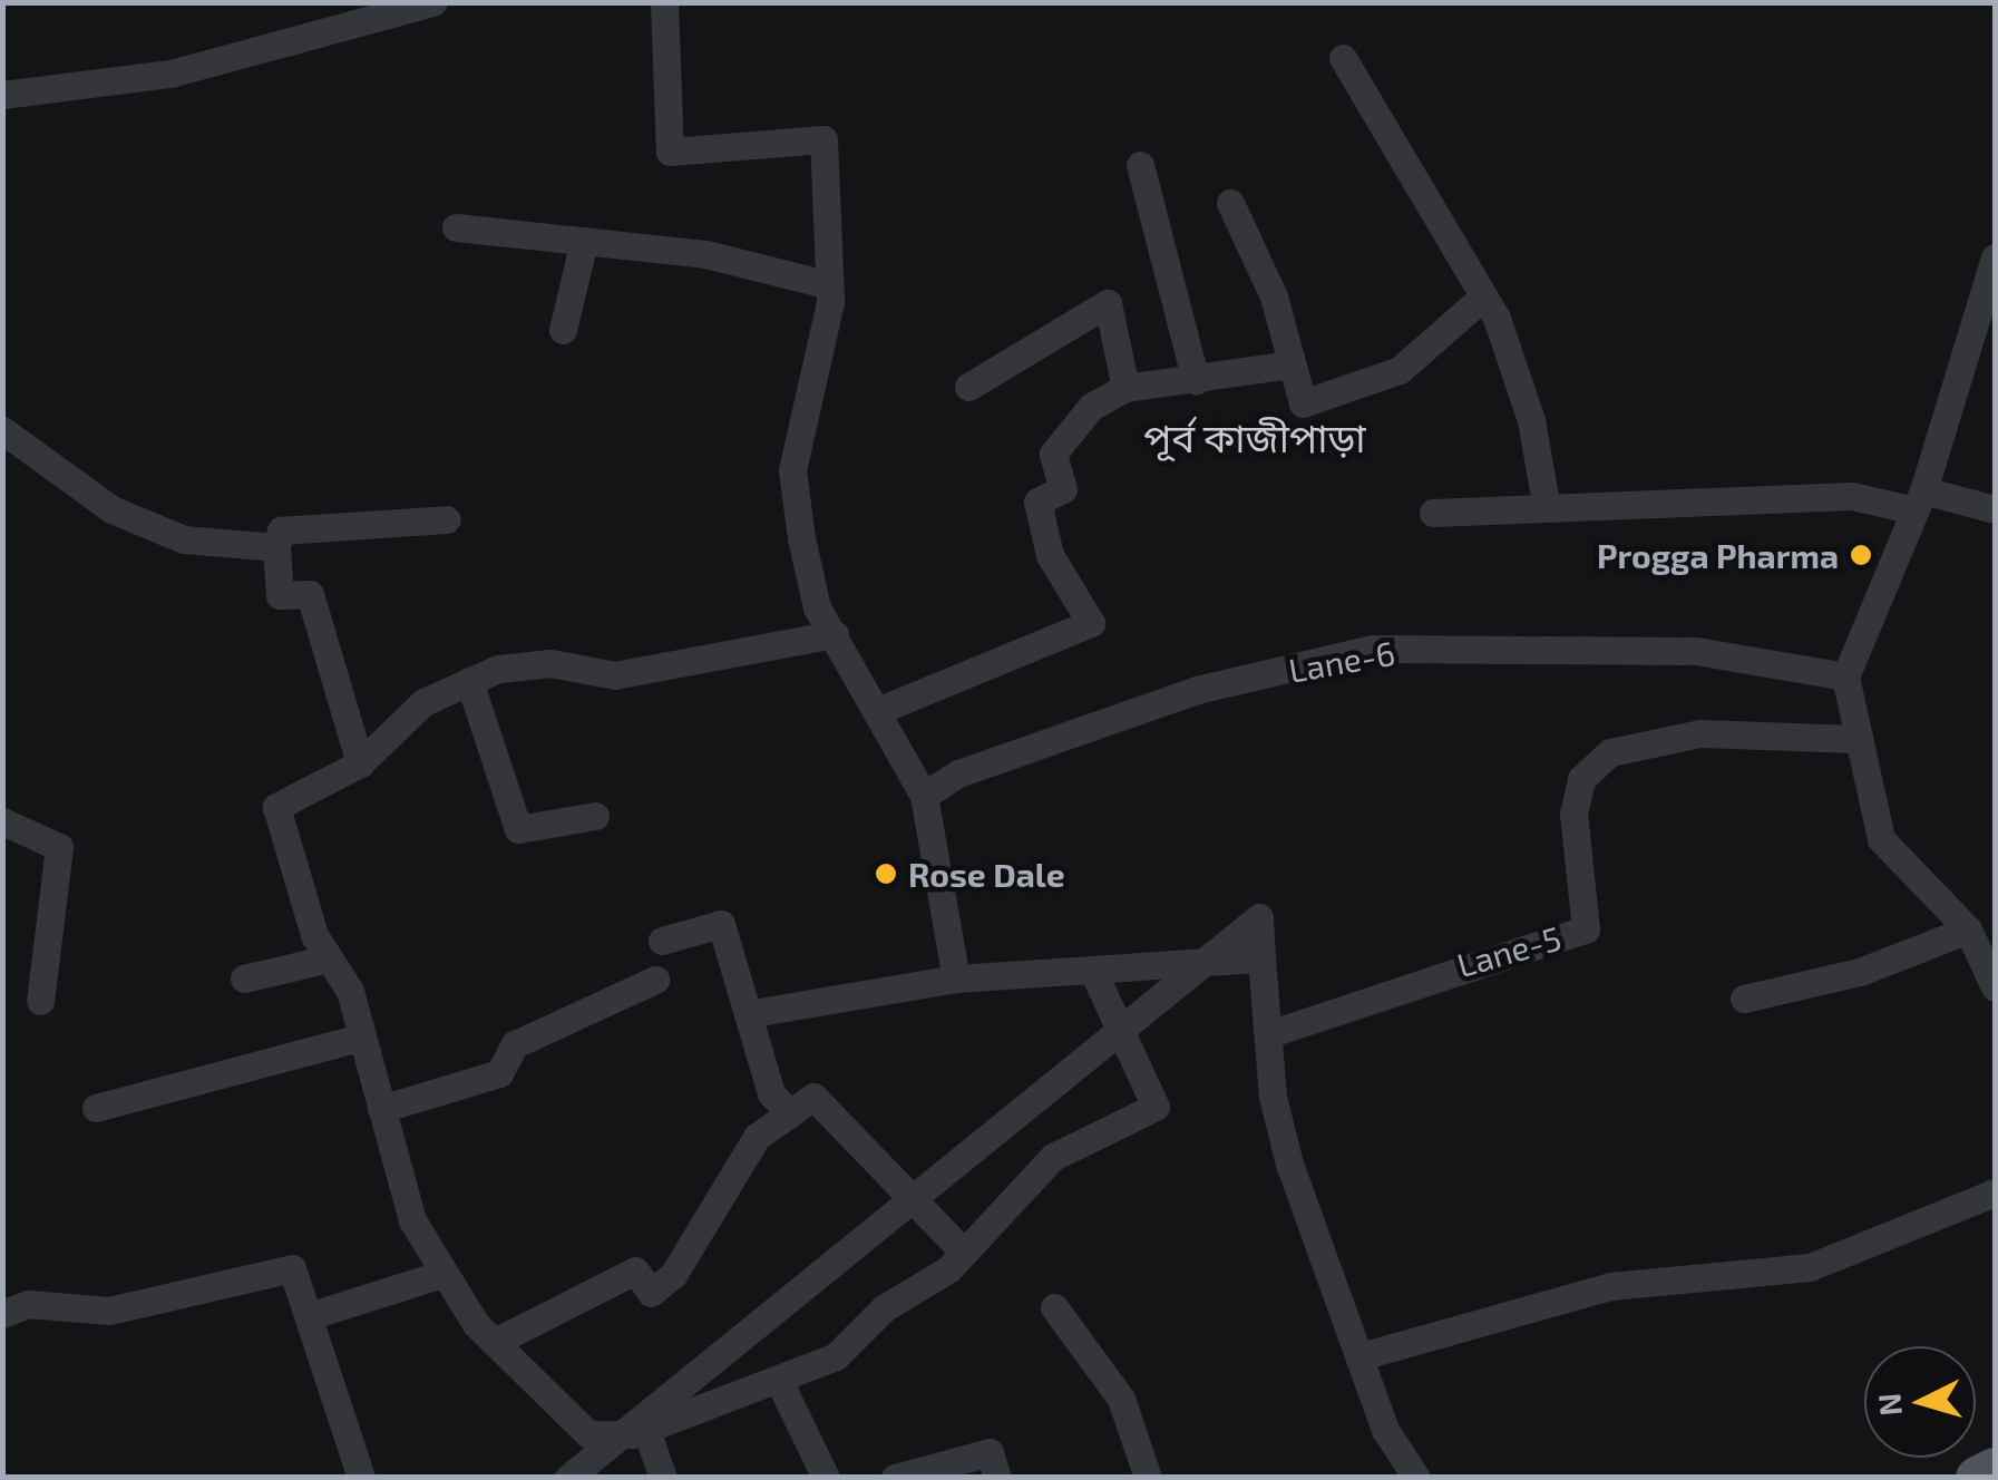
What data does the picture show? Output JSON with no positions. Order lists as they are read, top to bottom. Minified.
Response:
{"streets":{"street":["Lane-6","Lane-5"]},"districts":["পূর্ব কাজীপাড়া"],"places":["Progga Pharma","Rose Dale"],"north":"left"}
